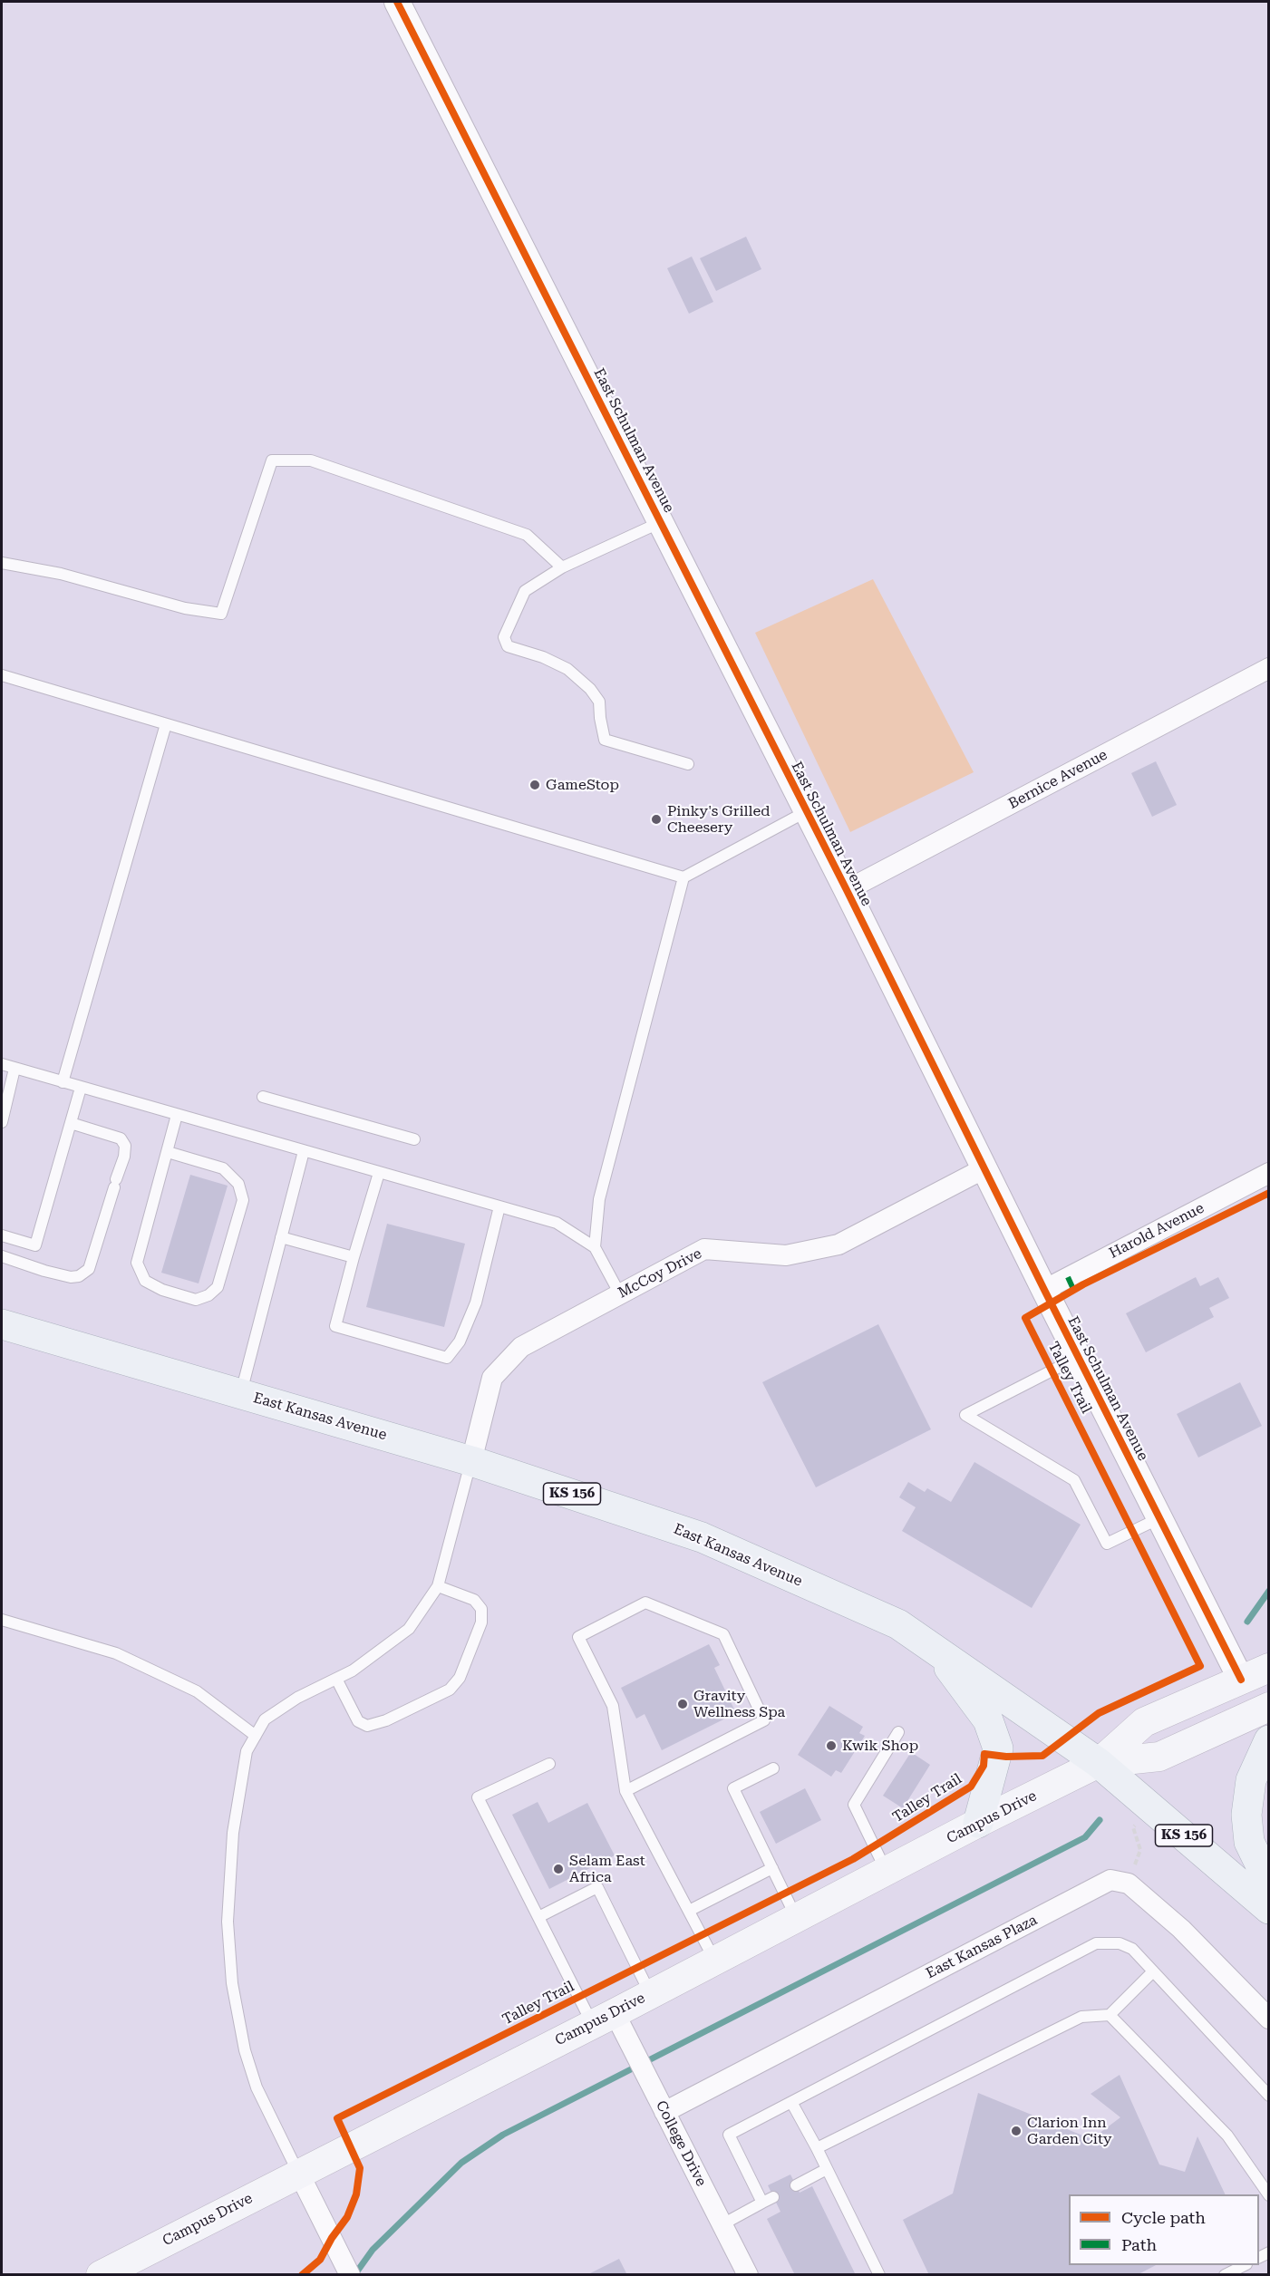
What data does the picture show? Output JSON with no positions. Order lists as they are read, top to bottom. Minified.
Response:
{"streets":{"main road":["East Kansas Avenue","KS 156","Campus Drive"],"street":["East Schulman Avenue","Bernice Avenue","Harold Avenue","McCoy Drive","East Kansas Plaza","College Drive"],"cycle path":["Talley Trail"]},"crossings":[["East Schulman Avenue","Bernice Avenue"],["East Schulman Avenue","Harold Avenue"],["East Schulman Avenue","McCoy Drive"],["East Schulman Avenue","Campus Drive"],["McCoy Drive","East Kansas Avenue"],["East Kansas Avenue","Campus Drive"],["Campus Drive","College Drive"],["East Kansas Plaza","College Drive"]],"places":["GameStop","Pinky's Grilled Cheesery","Gravity Wellness Spa","Kwik Shop","Selam East Africa","Clarion Inn Garden City"],"legend":["Cycle path","Path"]}
